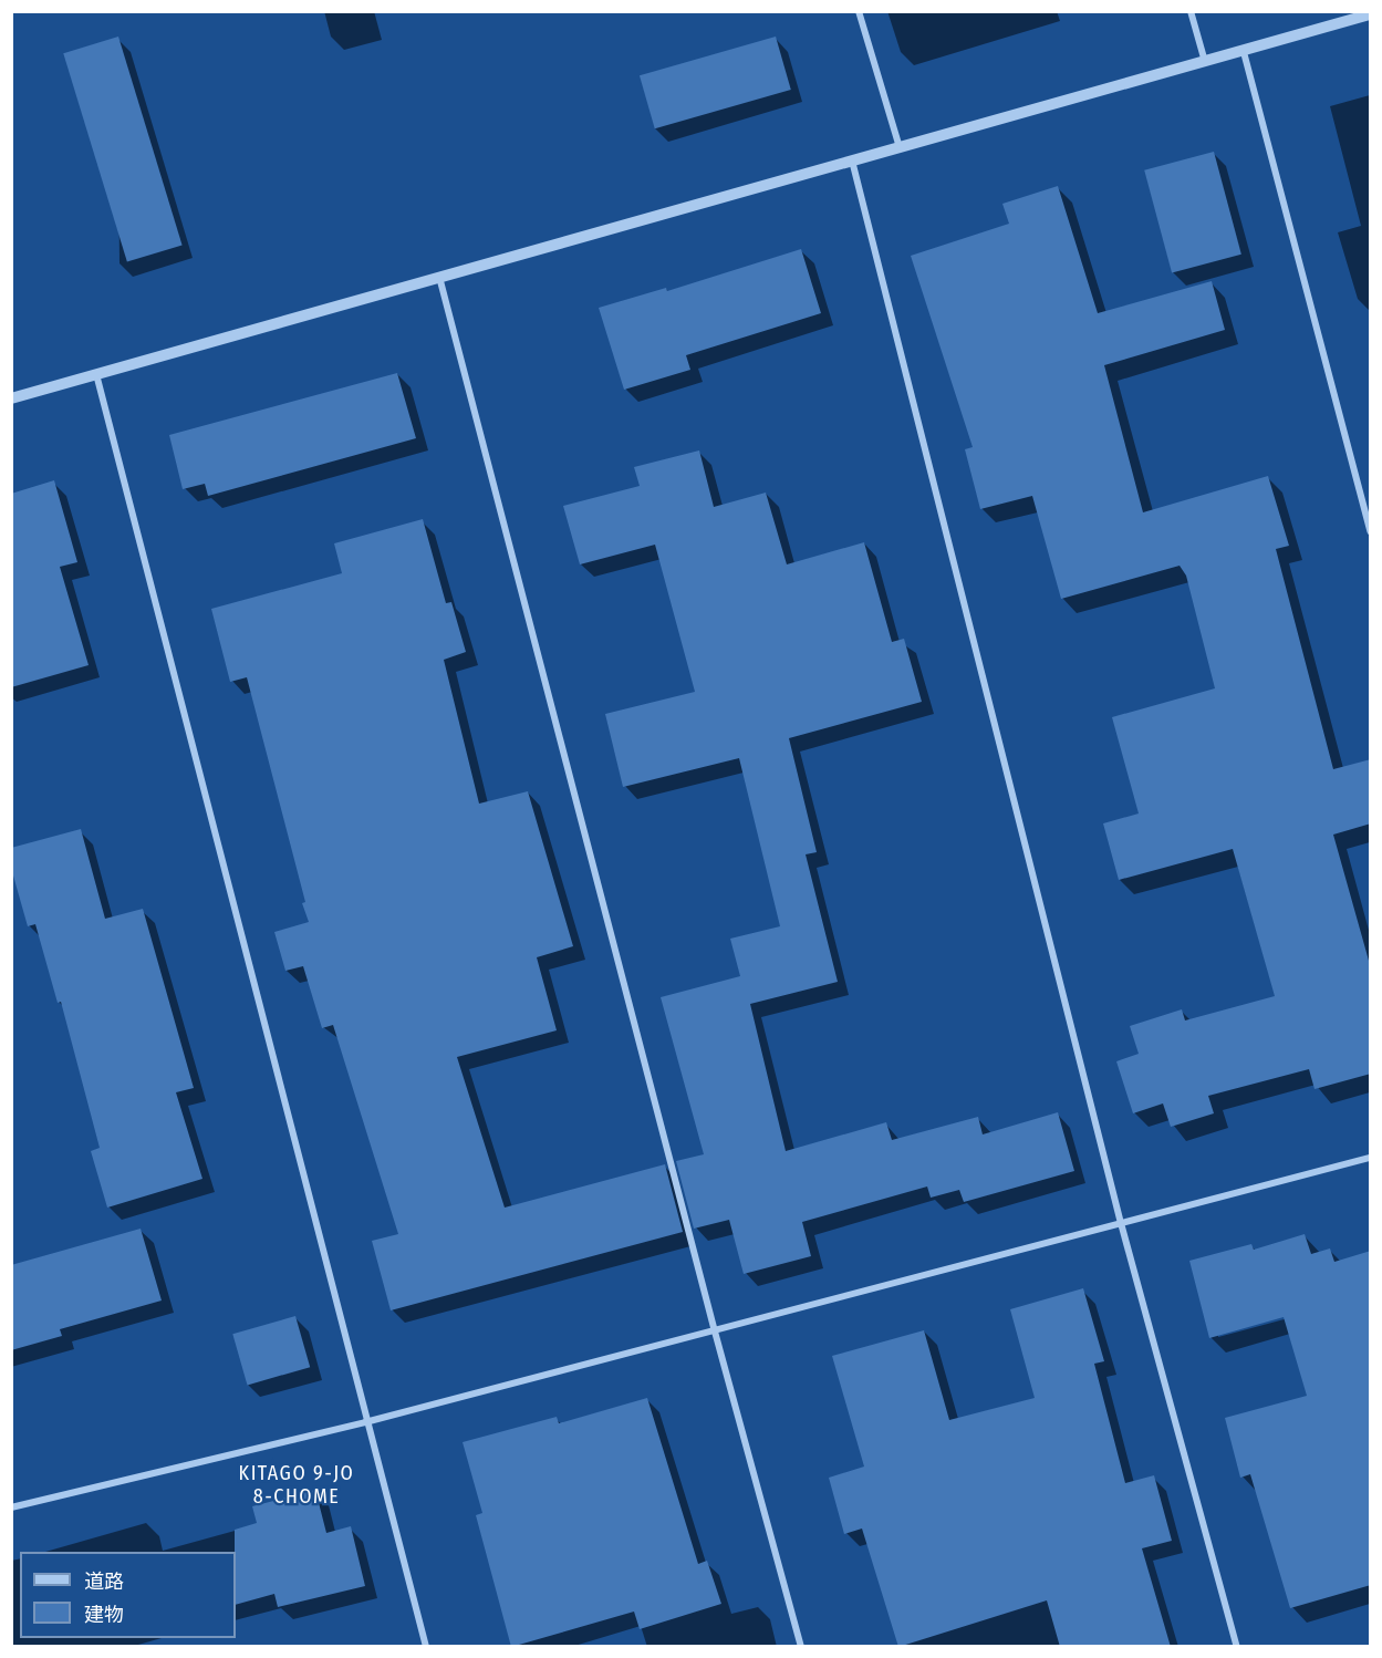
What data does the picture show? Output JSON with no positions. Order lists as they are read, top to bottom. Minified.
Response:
{"districts":["KITAGO 9-JO 8-CHOME"],"legend":["道路","建物"]}
